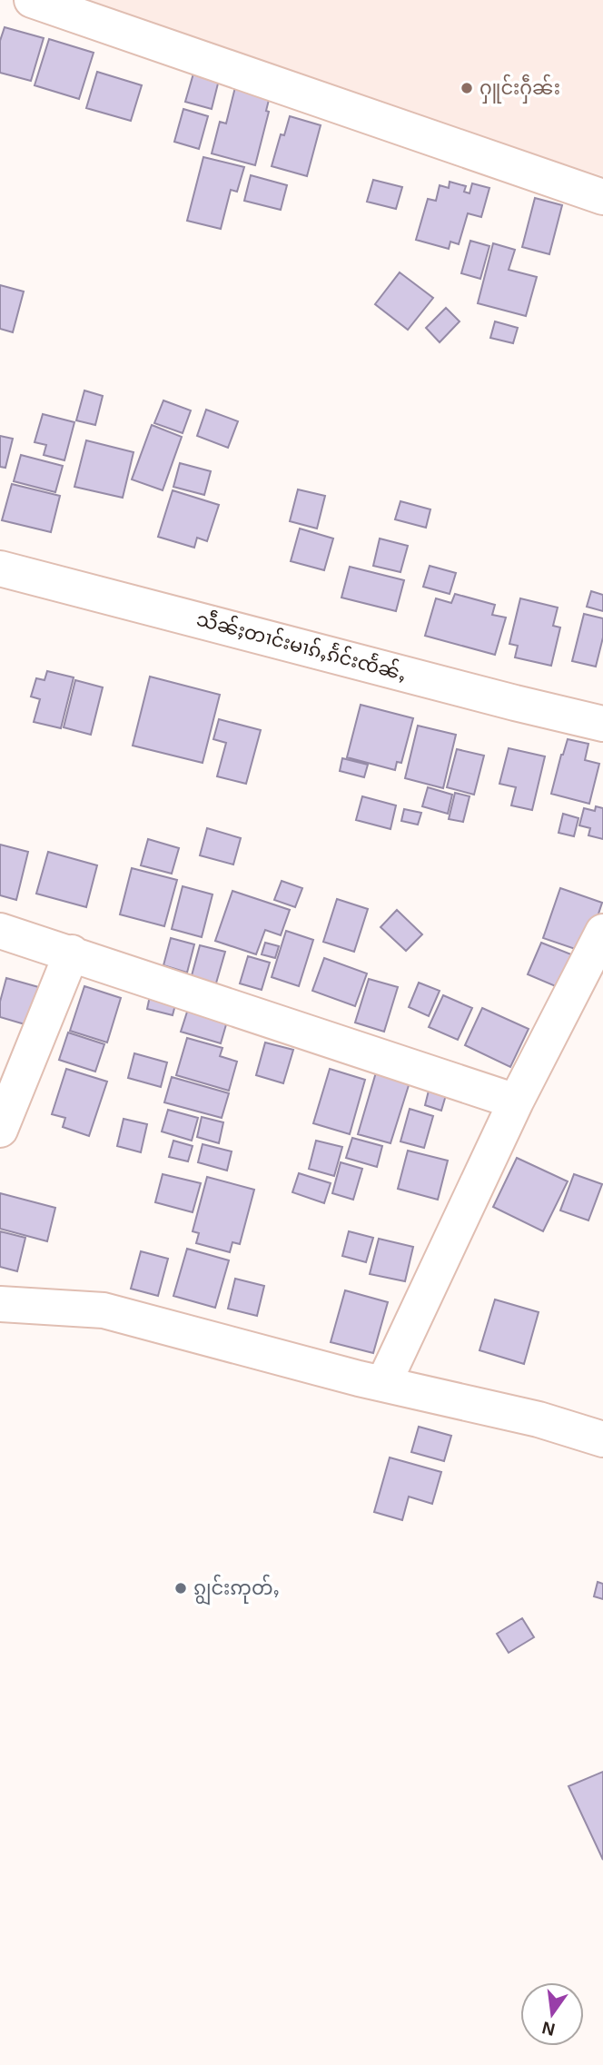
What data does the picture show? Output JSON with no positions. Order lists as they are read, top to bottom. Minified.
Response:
{"streets":{"street":["သဵၼ်ႈတၢင်းမၢၵ်ႇၵႅင်းၸႅၼ်ႇ"]},"places":["ႁူင်းႁဵၼ်း","ၵျွင်းဢုတ်ႇ"],"north":"bottom"}
